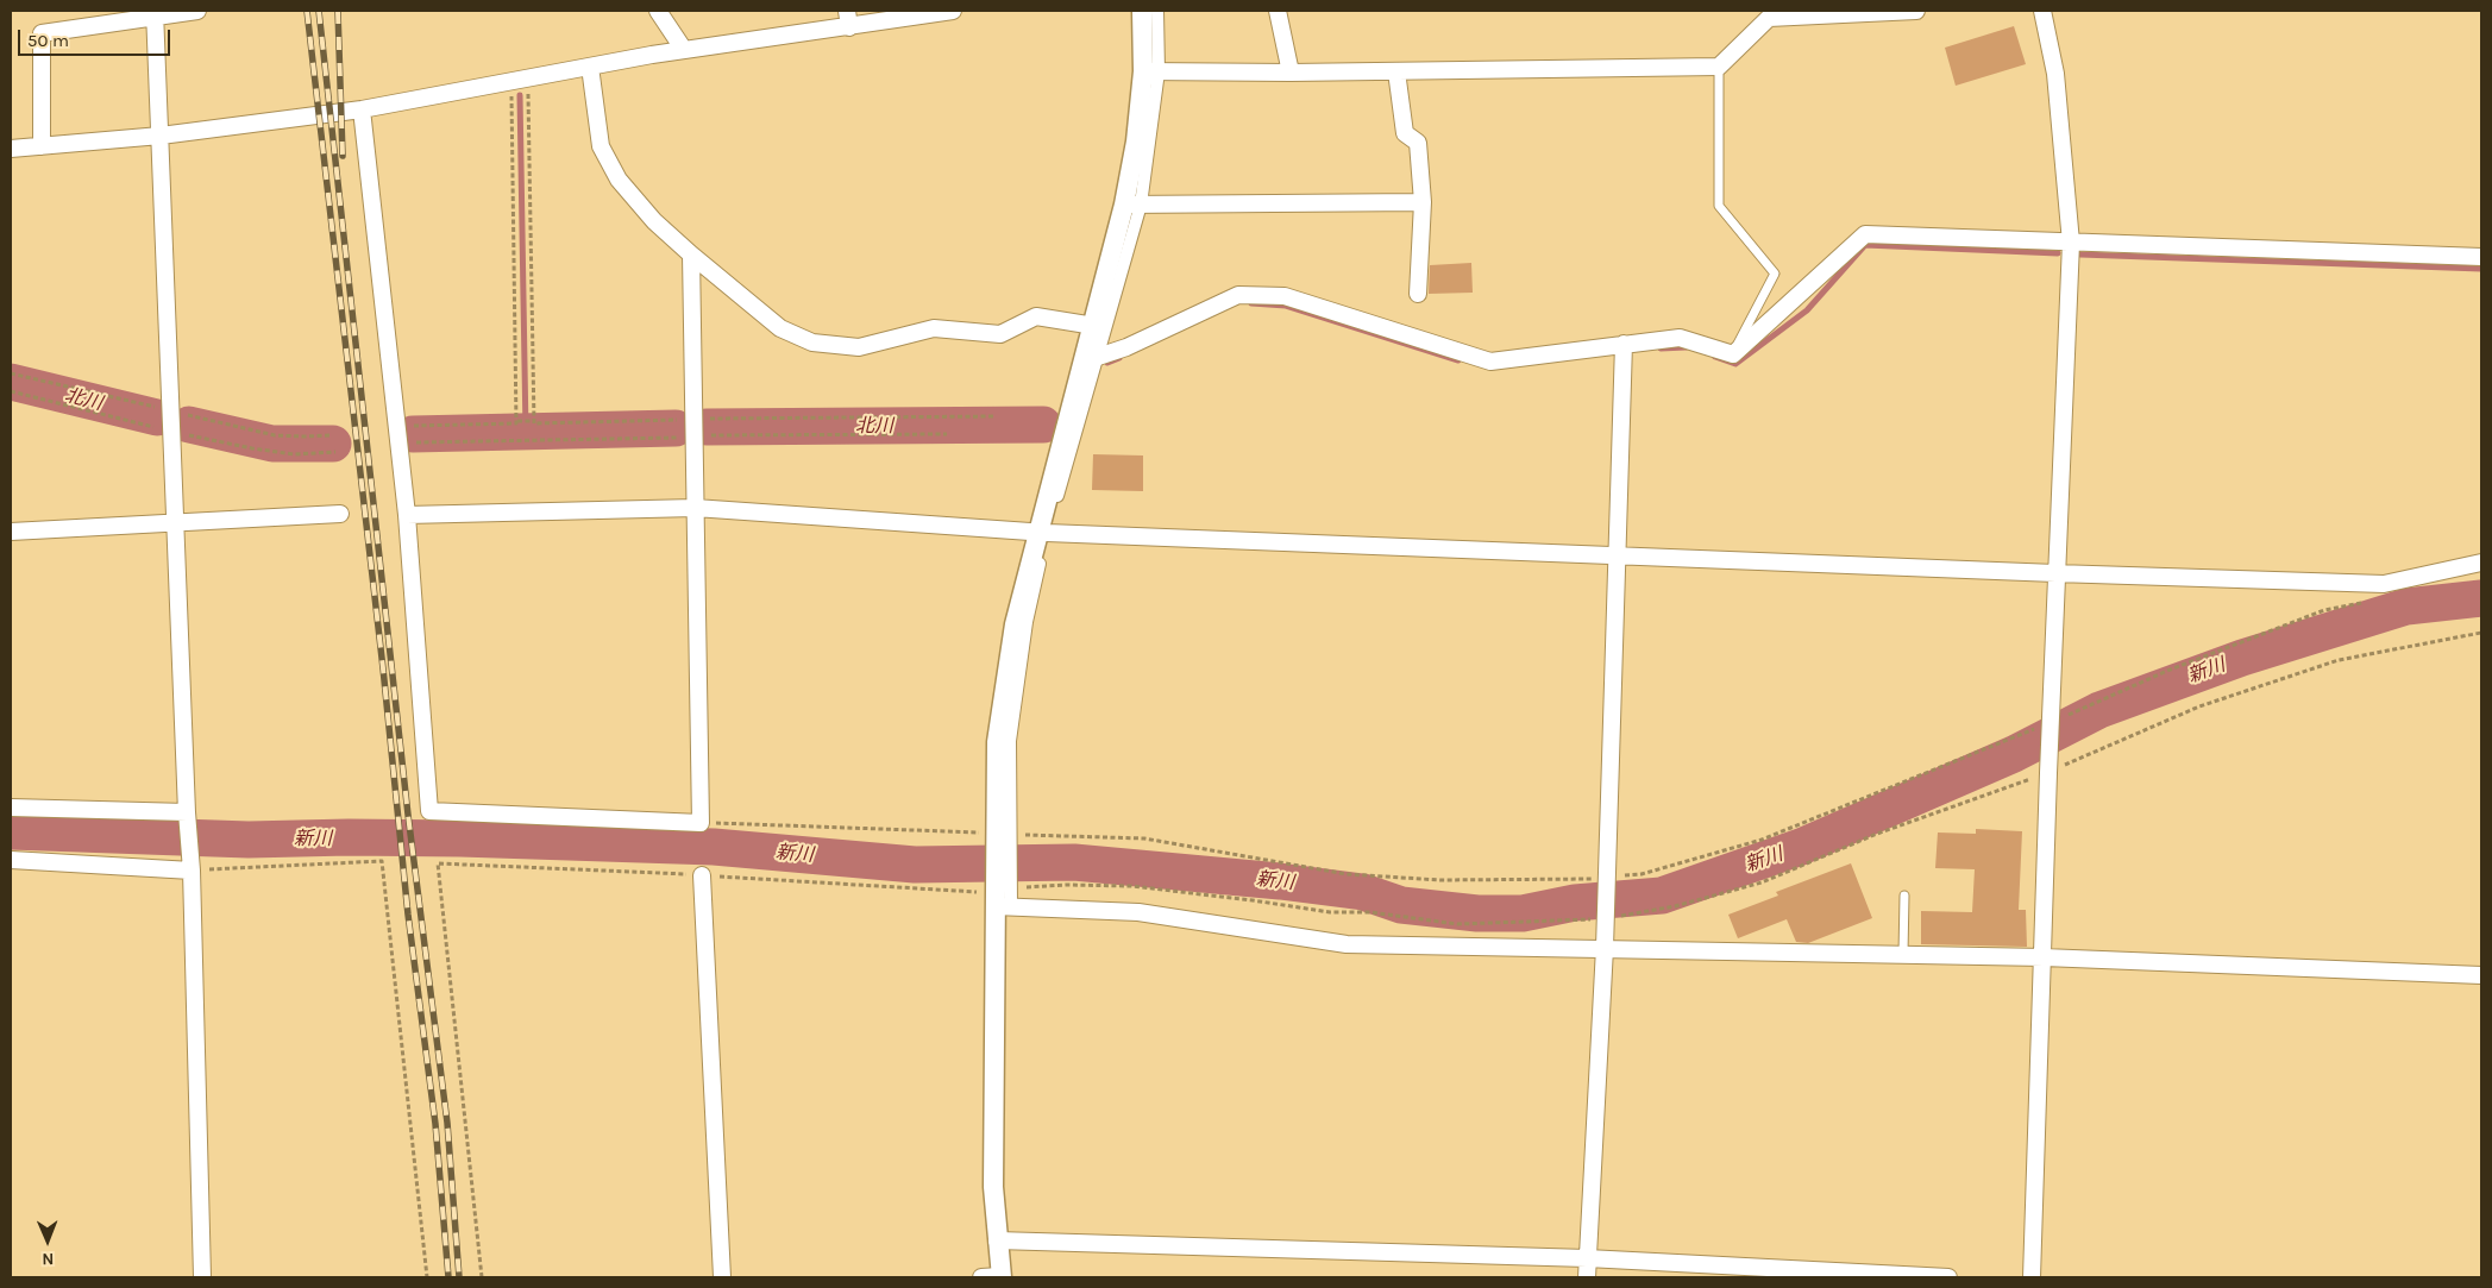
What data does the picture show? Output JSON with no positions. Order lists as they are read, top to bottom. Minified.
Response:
{"water":["北川","新川"],"scale_bar":"50 m","north":"bottom"}
